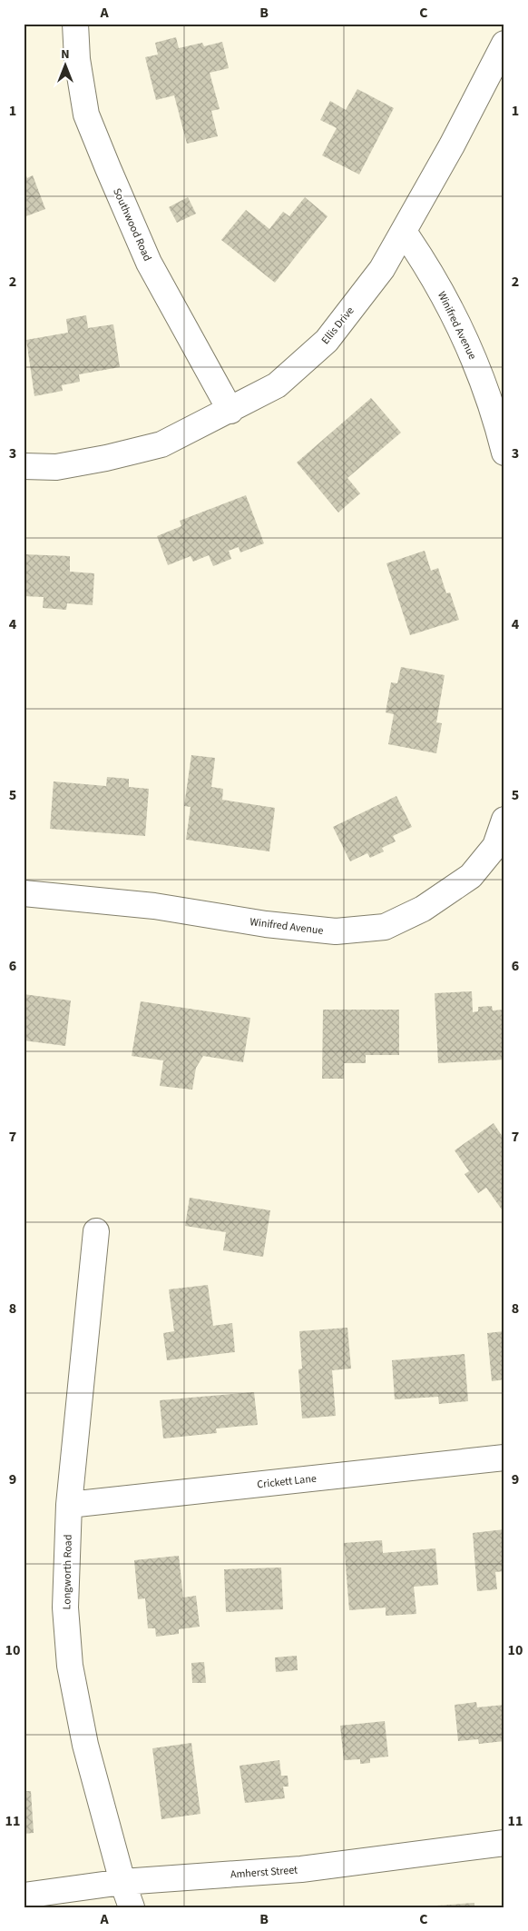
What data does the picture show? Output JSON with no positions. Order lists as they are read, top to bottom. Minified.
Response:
{"streets":{"street":["Southwood Road","Ellis Drive","Winifred Avenue","Crickett Lane","Longworth Road","Amherst Street"]},"crossings":[["Southwood Road","Ellis Drive"],["Ellis Drive","Winifred Avenue"],["Crickett Lane","Longworth Road"],["Longworth Road","Amherst Street"]],"north":"top","grid":{"columns":["A","B","C"],"rows":["1","2","3","4","5","6","7","8","9","10","11"]}}
